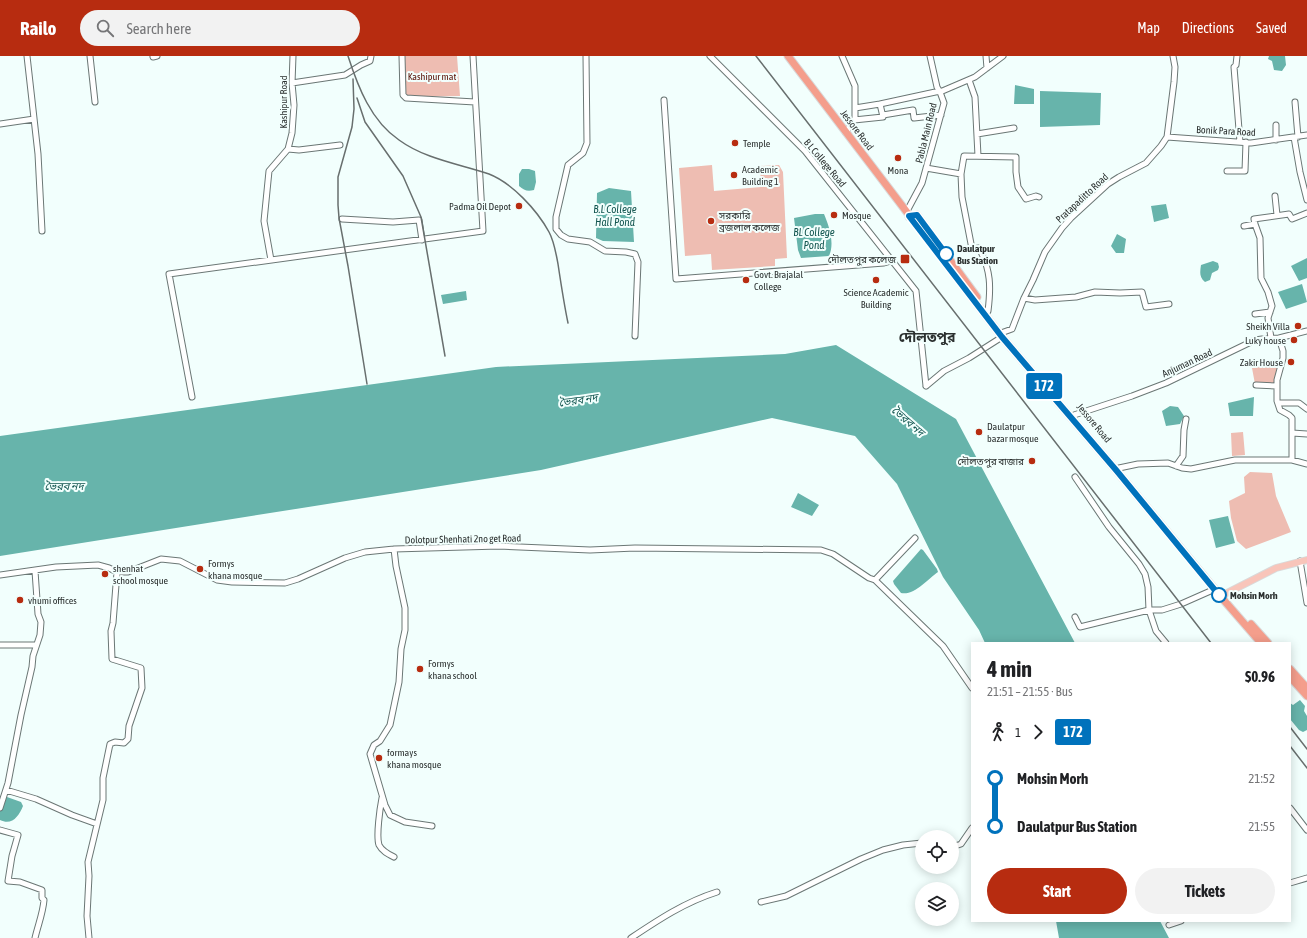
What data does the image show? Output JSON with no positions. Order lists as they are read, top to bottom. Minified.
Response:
{"streets":{"highway":["Jessore Road"],"street":["Kashipur Road","Bonik Para Road","Pabla Main Road","B L College Road","Pratapaditto Road","Anjuman Road","Dolotpur Shenhati 2no get Road"]},"crossings":[["Jessore Road","Pabla Main Road"],["Jessore Road","B L College Road"],["Jessore Road","Pratapaditto Road"],["Jessore Road","Anjuman Road"],["Bonik Para Road","Pratapaditto Road"],["B L College Road","Pratapaditto Road"]],"districts":["দৌলতপুর"],"water":["B.L College Hall Pond","BL College Pond","ভৈরব নদ"],"parks":["Kashipur mat"],"places":{"other":["Temple","Mona","Academic Building 1","Padma Oil Depot","Mosque","সরকারি ব্রজলাল কলেজ","Daulatpur Bus Station","Govt. Brajalal College","Science Academic Building","Sheikh Villa","Luky house","Zakir House","Daulatpur bazar mosque","দৌলতপুর বাজার","Formys khana mosque","shenhat school mosque","Mohsin Morh","vhumi offices","Formys khana school","formays khana mosque"],"transit":["দৌলতপুর কলেজ"]},"lines":["bus line 172"],"page":{"header":"Railo","search":"Search here","nav":["Map","Directions","Saved"],"on_map":"172","heading":["4 min","21:51 – 21:55 · Bus","$0.96"],"legs":["1","172"],"list":[{"name":"Mohsin Morh","value":"21:52"},{"name":"Daulatpur Bus Station","value":"21:55"}],"buttons":["Start","Tickets"]}}
